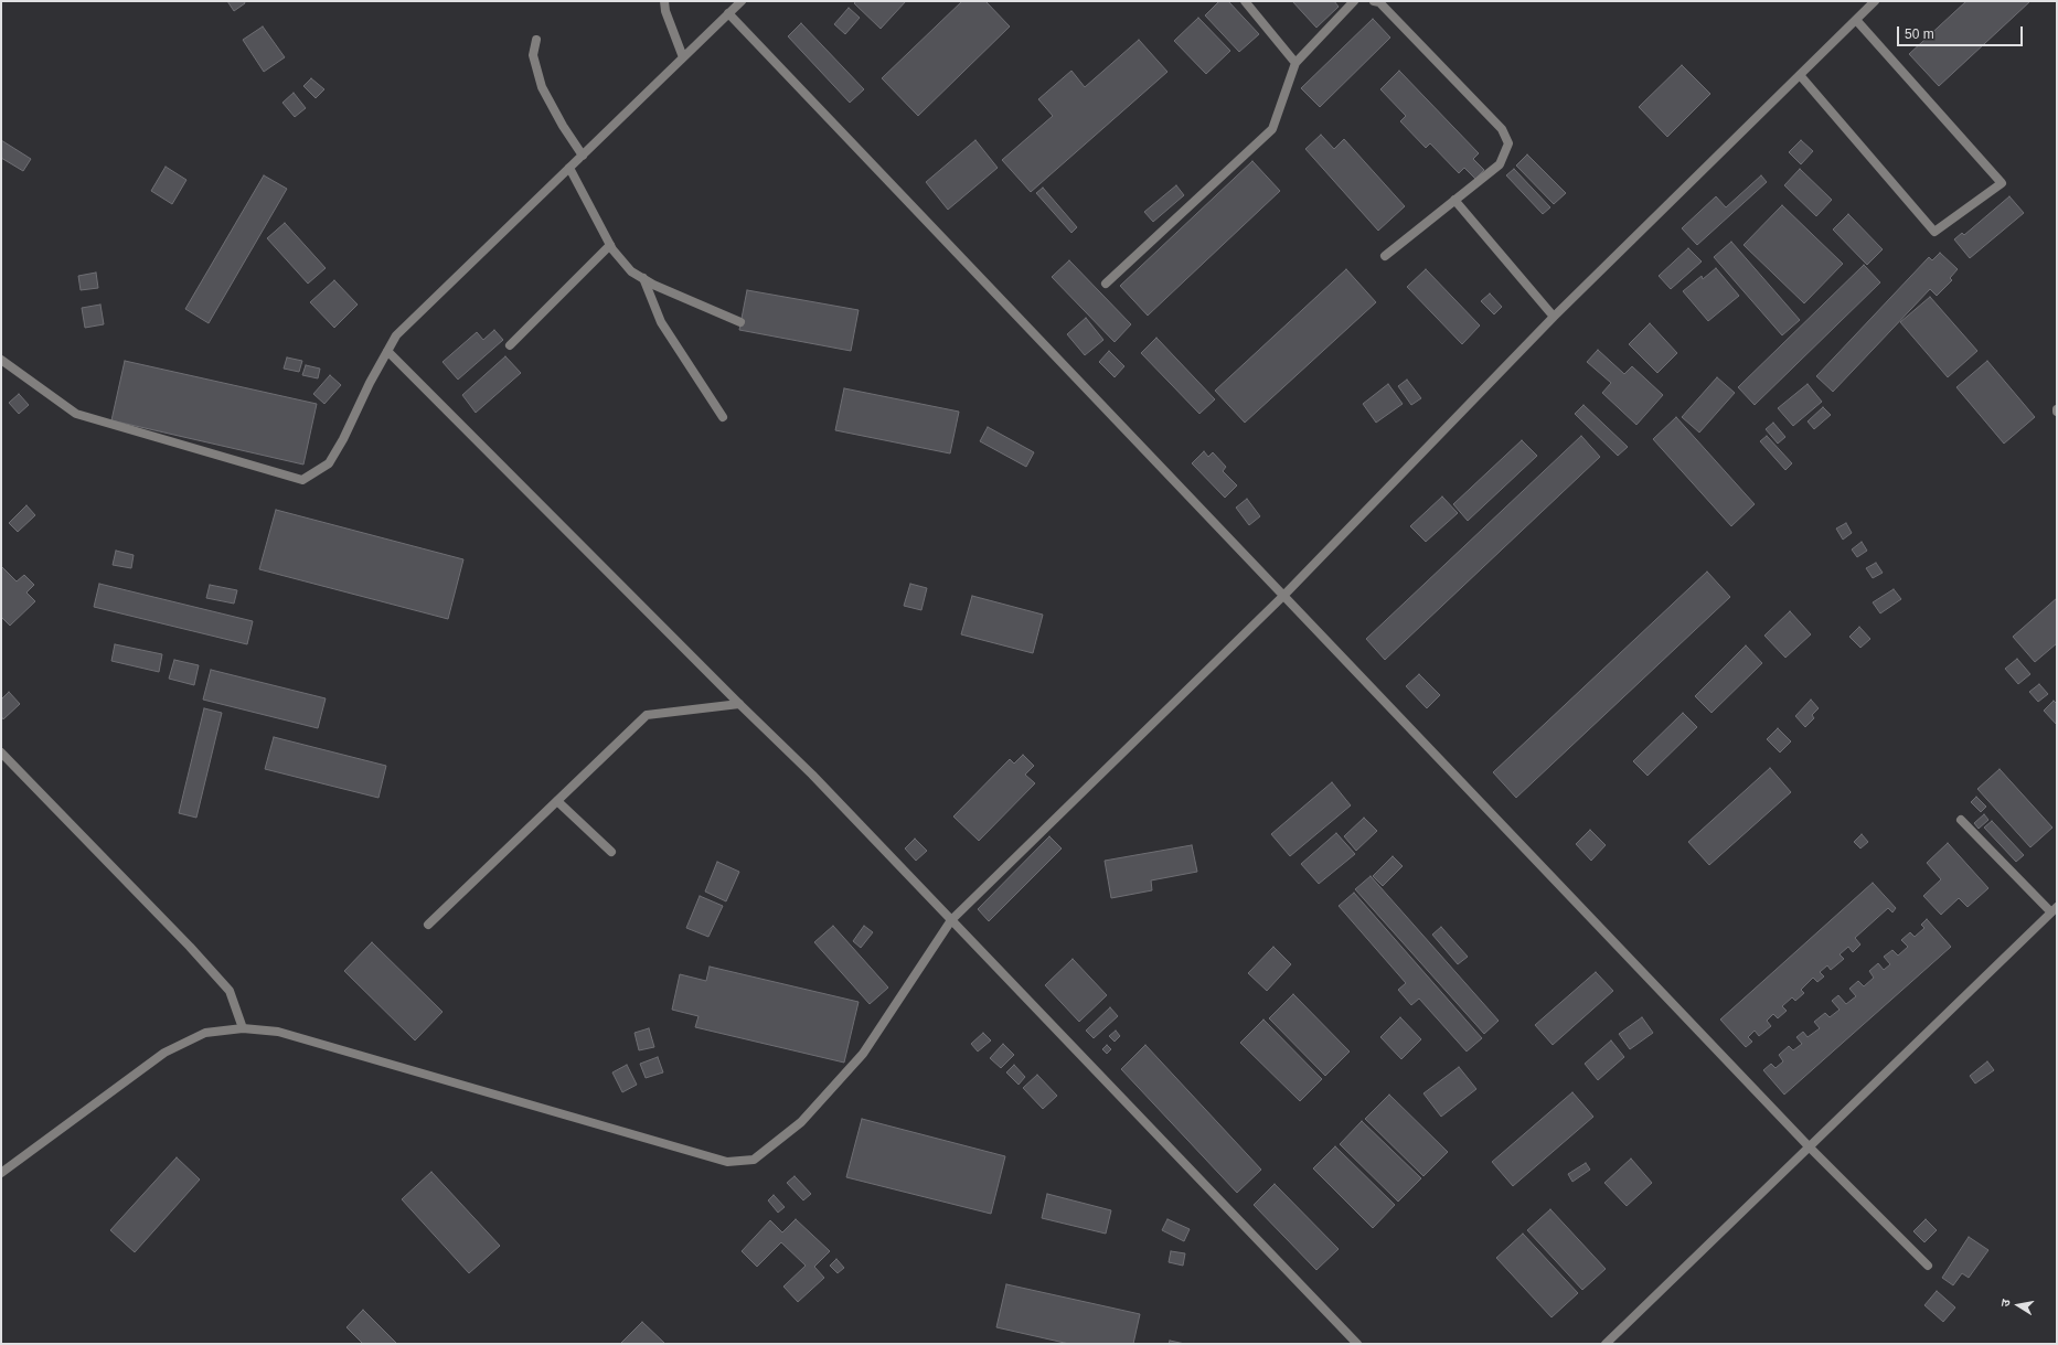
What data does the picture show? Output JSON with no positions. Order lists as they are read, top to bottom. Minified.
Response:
{"scale_bar":"50 m","north":"left"}
